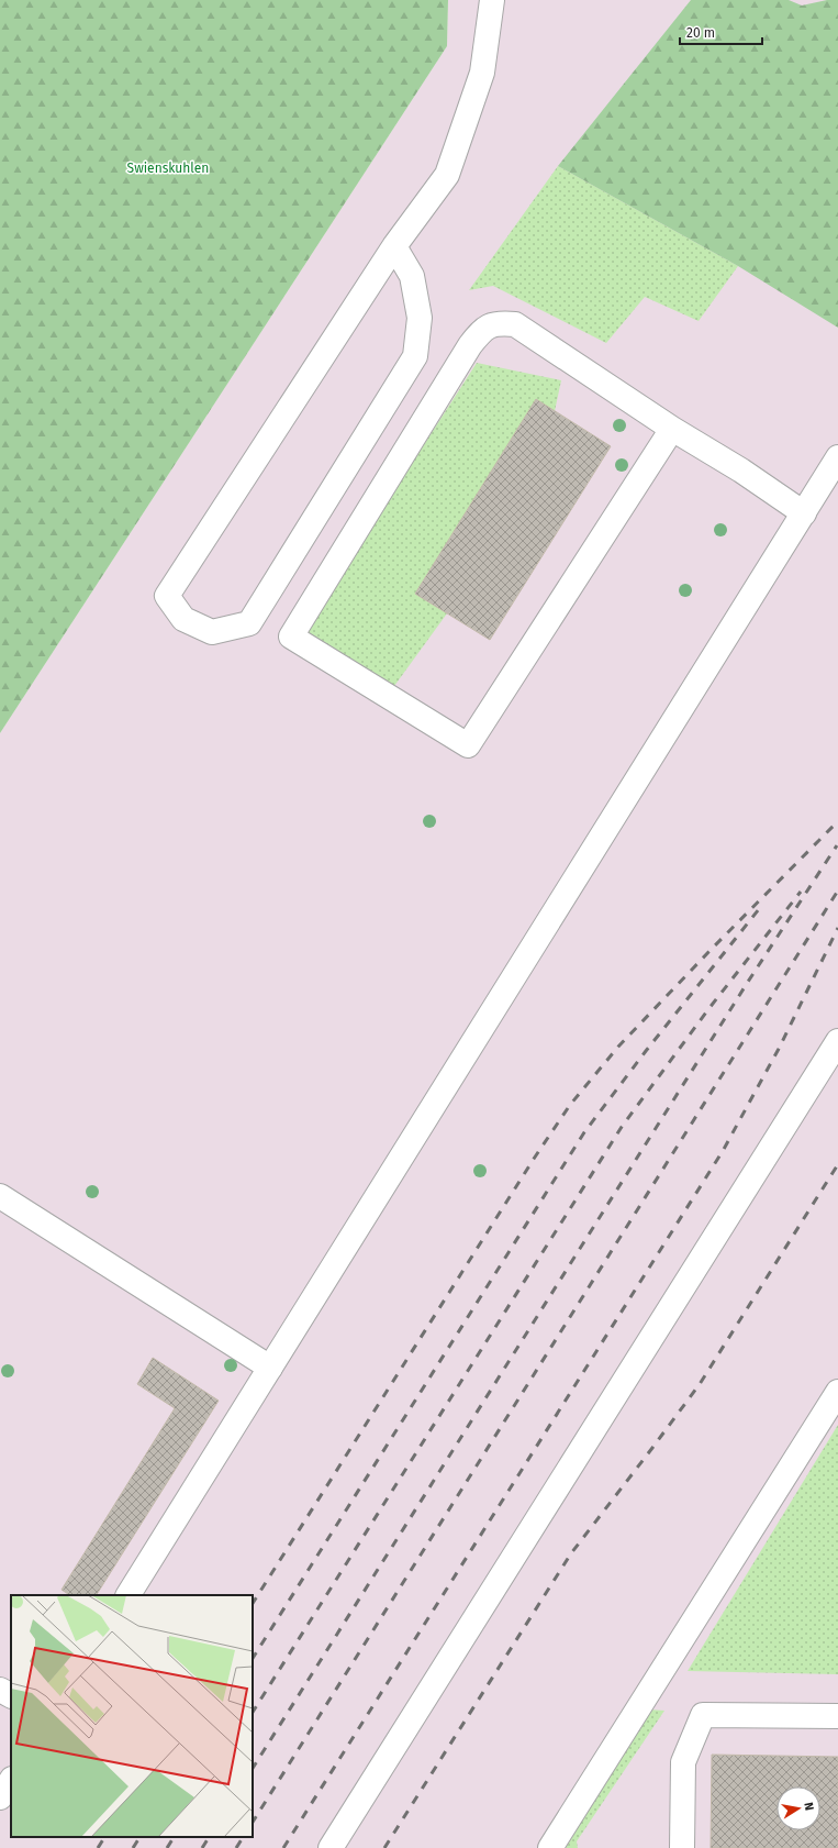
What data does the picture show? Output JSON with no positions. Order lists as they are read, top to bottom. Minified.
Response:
{"parks":["Swienskuhlen"],"scale_bar":"20 m","north":"right"}
